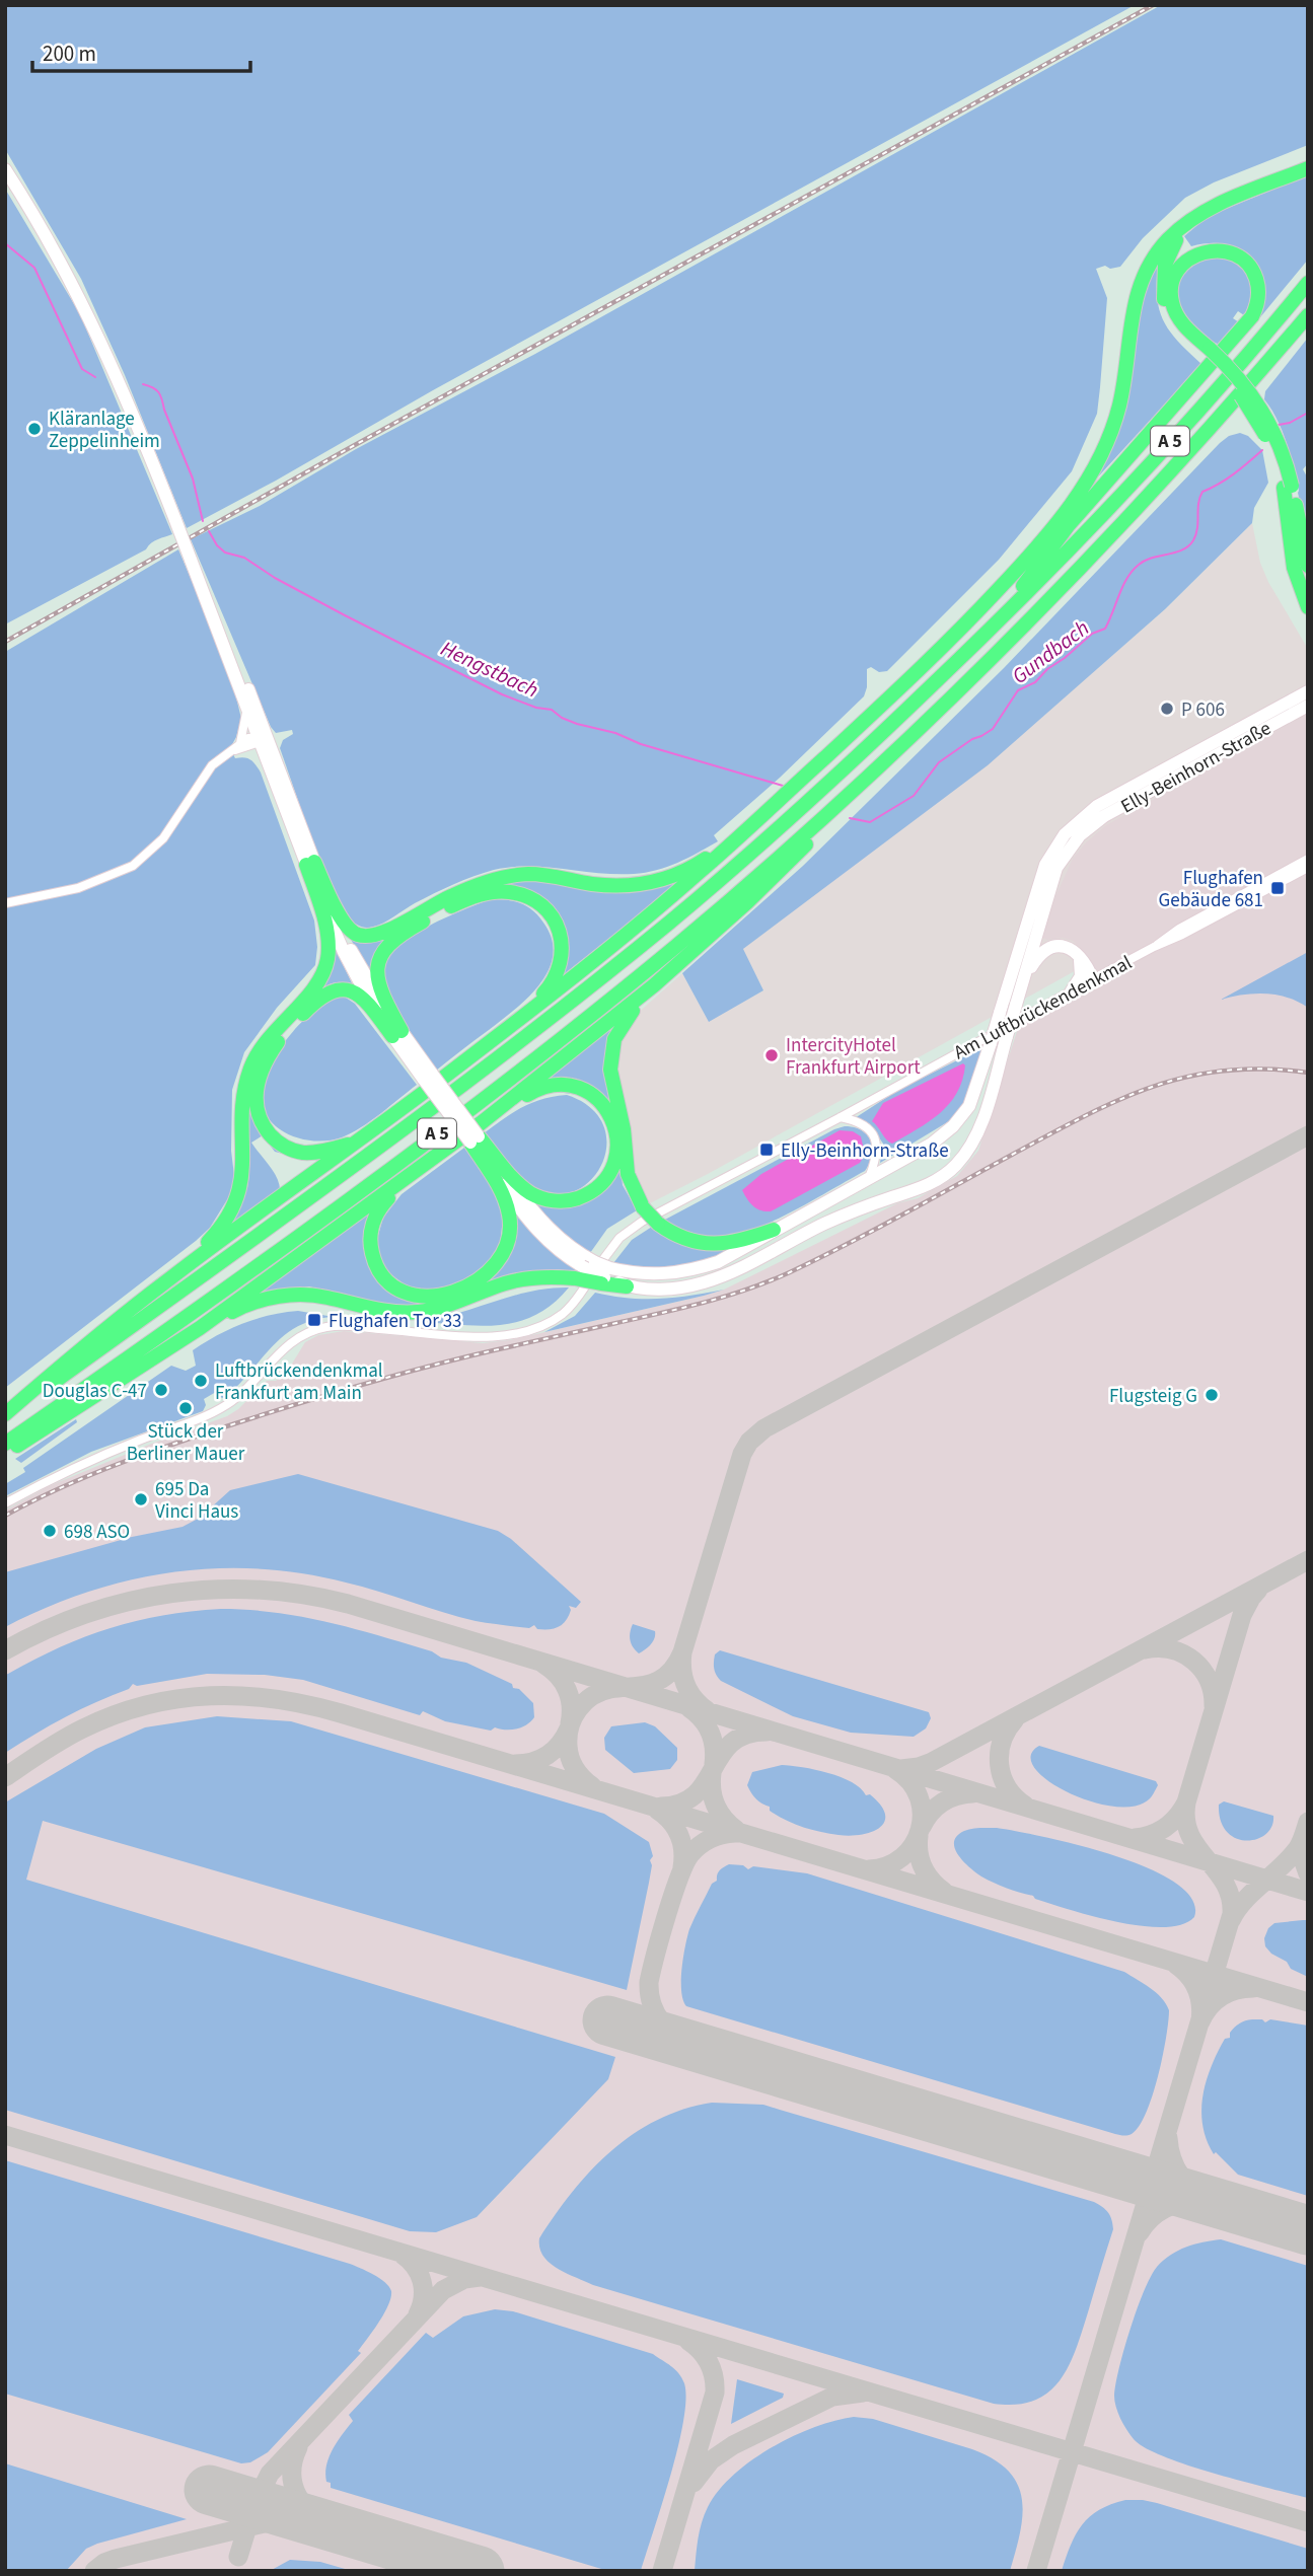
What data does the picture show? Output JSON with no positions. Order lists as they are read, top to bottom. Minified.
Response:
{"streets":{"highway":["A 5"],"street":["Elly-Beinhorn-Straße","Am Luftbrückendenkmal"]},"water":["Gundbach","Hengstbach"],"places":{"other":["Kläranlage Zeppelinheim","P 606","IntercityHotel Frankfurt Airport","Luftbrückendenkmal Frankfurt am Main","Douglas C-47","Flugsteig G","Stück der Berliner Mauer","695 Da Vinci Haus","698 ASO"],"transit":["Flughafen Gebäude 681","Elly-Beinhorn-Straße","Flughafen Tor 33"]},"scale_bar":"200 m"}
